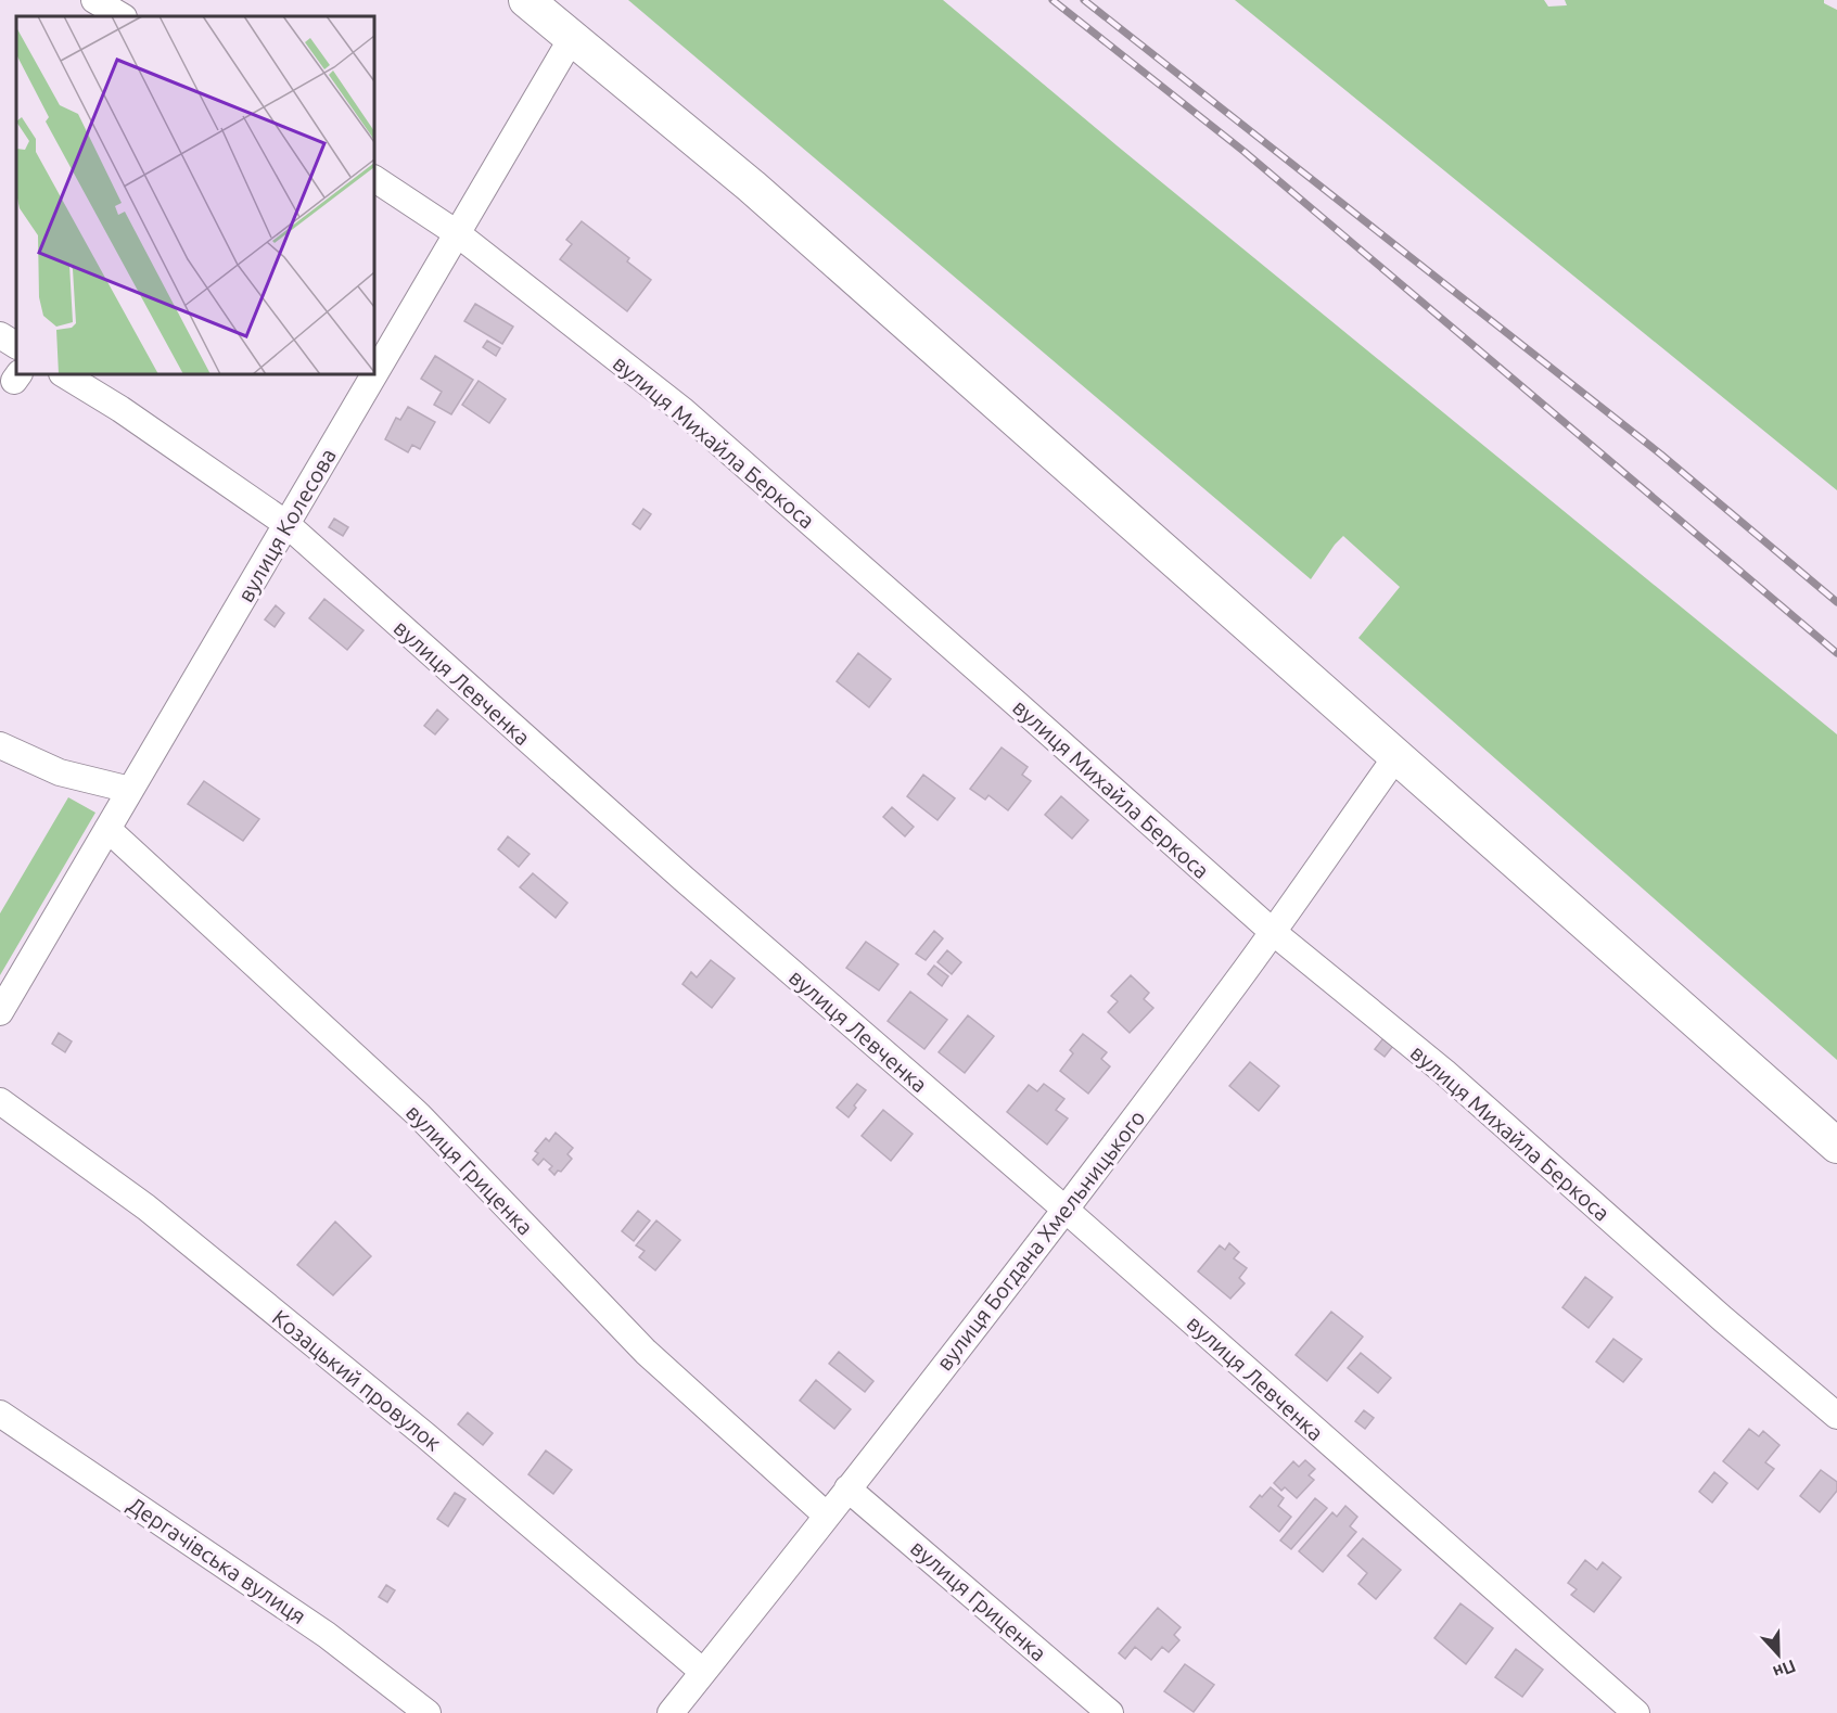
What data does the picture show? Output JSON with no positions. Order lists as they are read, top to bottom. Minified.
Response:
{"streets":{"street":["вулиця Михайла Беркоса","вулиця Колесова","вулиця Левченка","вулиця Гриценка","вулиця Богдана Хмельницького","Козацький провулок","Дергачівська вулиця"]},"crossings":[["вулиця Михайла Беркоса","вулиця Колесова"],["вулиця Михайла Беркоса","вулиця Богдана Хмельницького"],["вулиця Колесова","вулиця Левченка"],["вулиця Колесова","вулиця Гриценка"],["вулиця Левченка","вулиця Богдана Хмельницького"],["вулиця Гриценка","вулиця Богдана Хмельницького"],["вулиця Богдана Хмельницького","Козацький провулок"]],"north":"bottom"}
